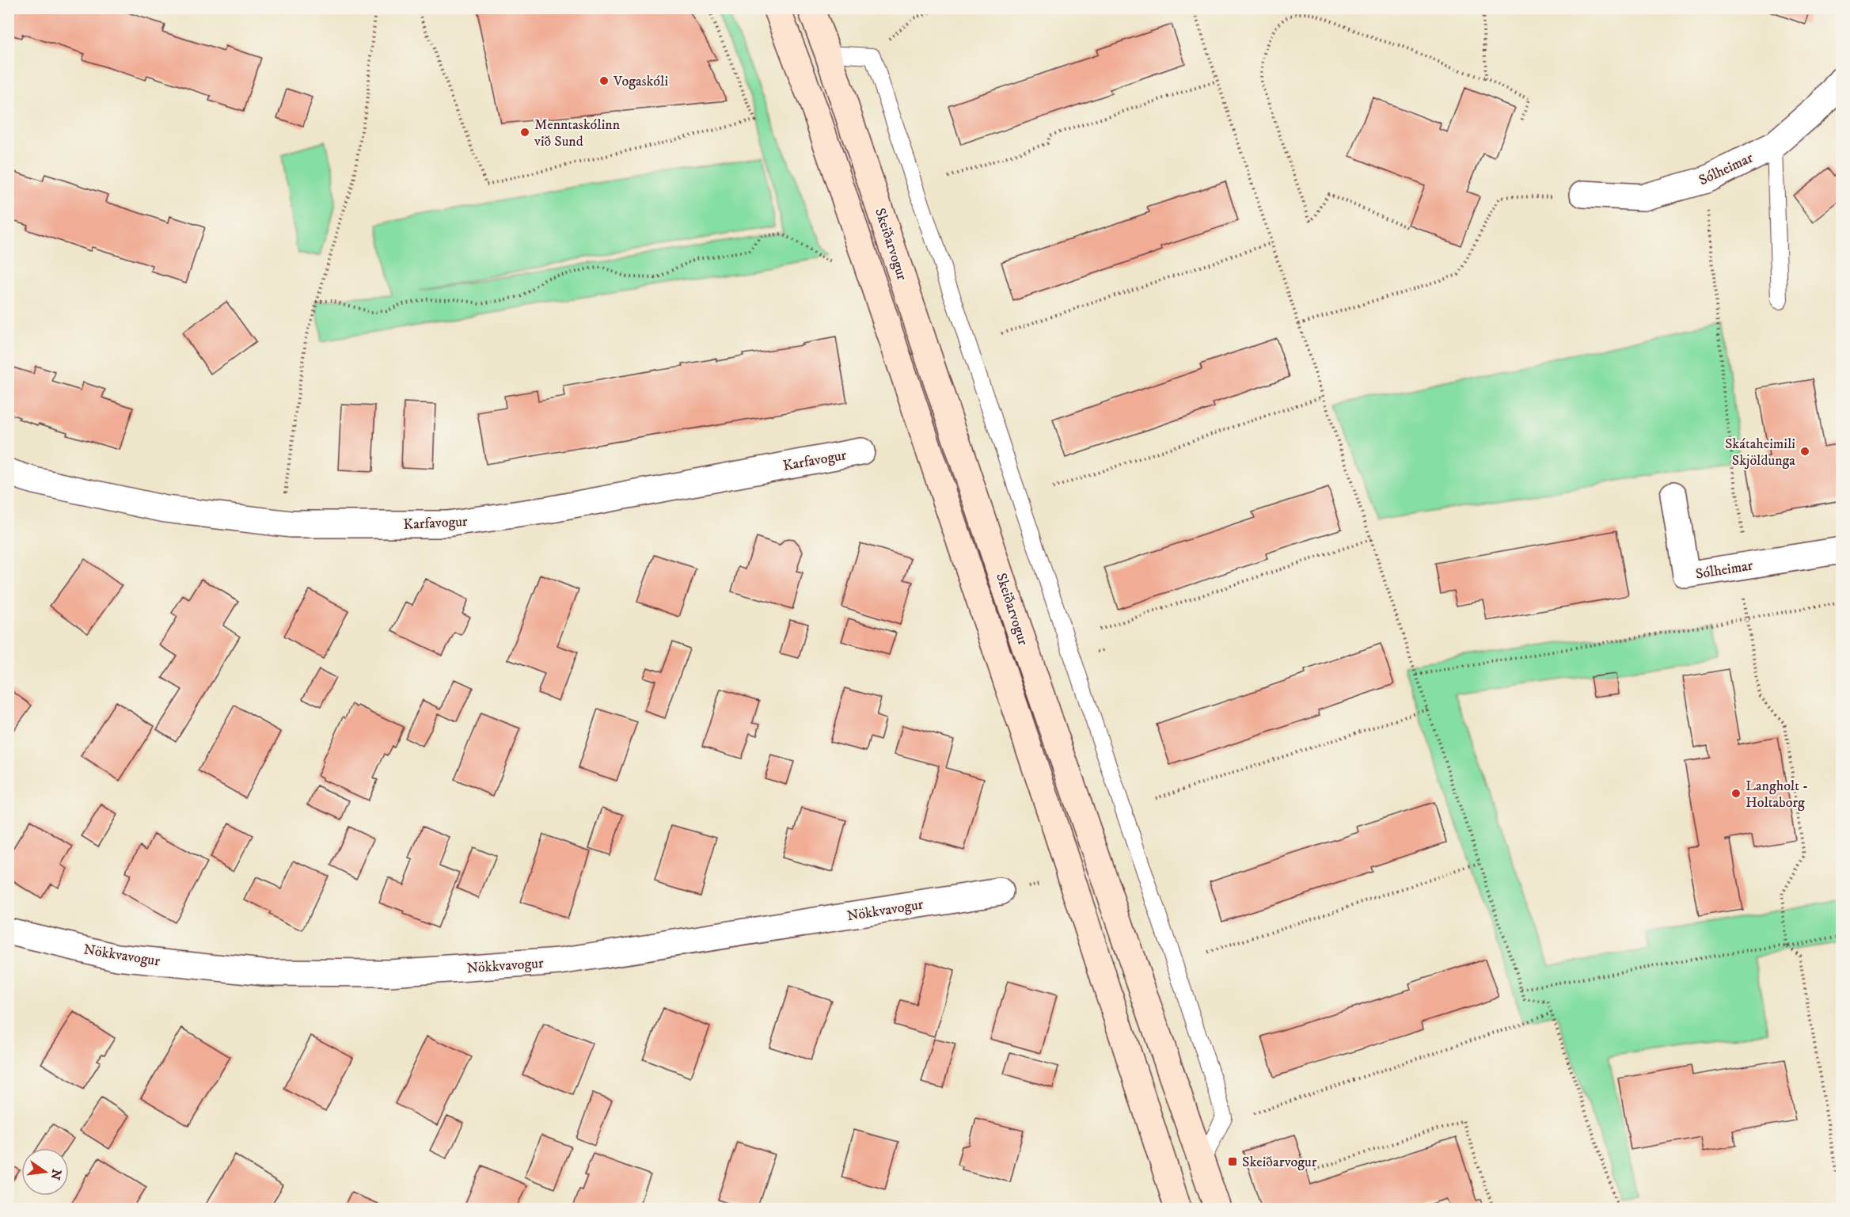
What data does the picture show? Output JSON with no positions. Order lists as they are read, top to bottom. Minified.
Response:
{"streets":{"street":["Sólheimar","Skeiðarvogur","Karfavogur","Nökkvavogur"]},"places":{"other":["Vogaskóli","Menntaskólinn við Sund","Skátaheimili Skjöldunga","Langholt - Holtaborg"],"transit":["Skeiðarvogur"]},"north":"right"}
